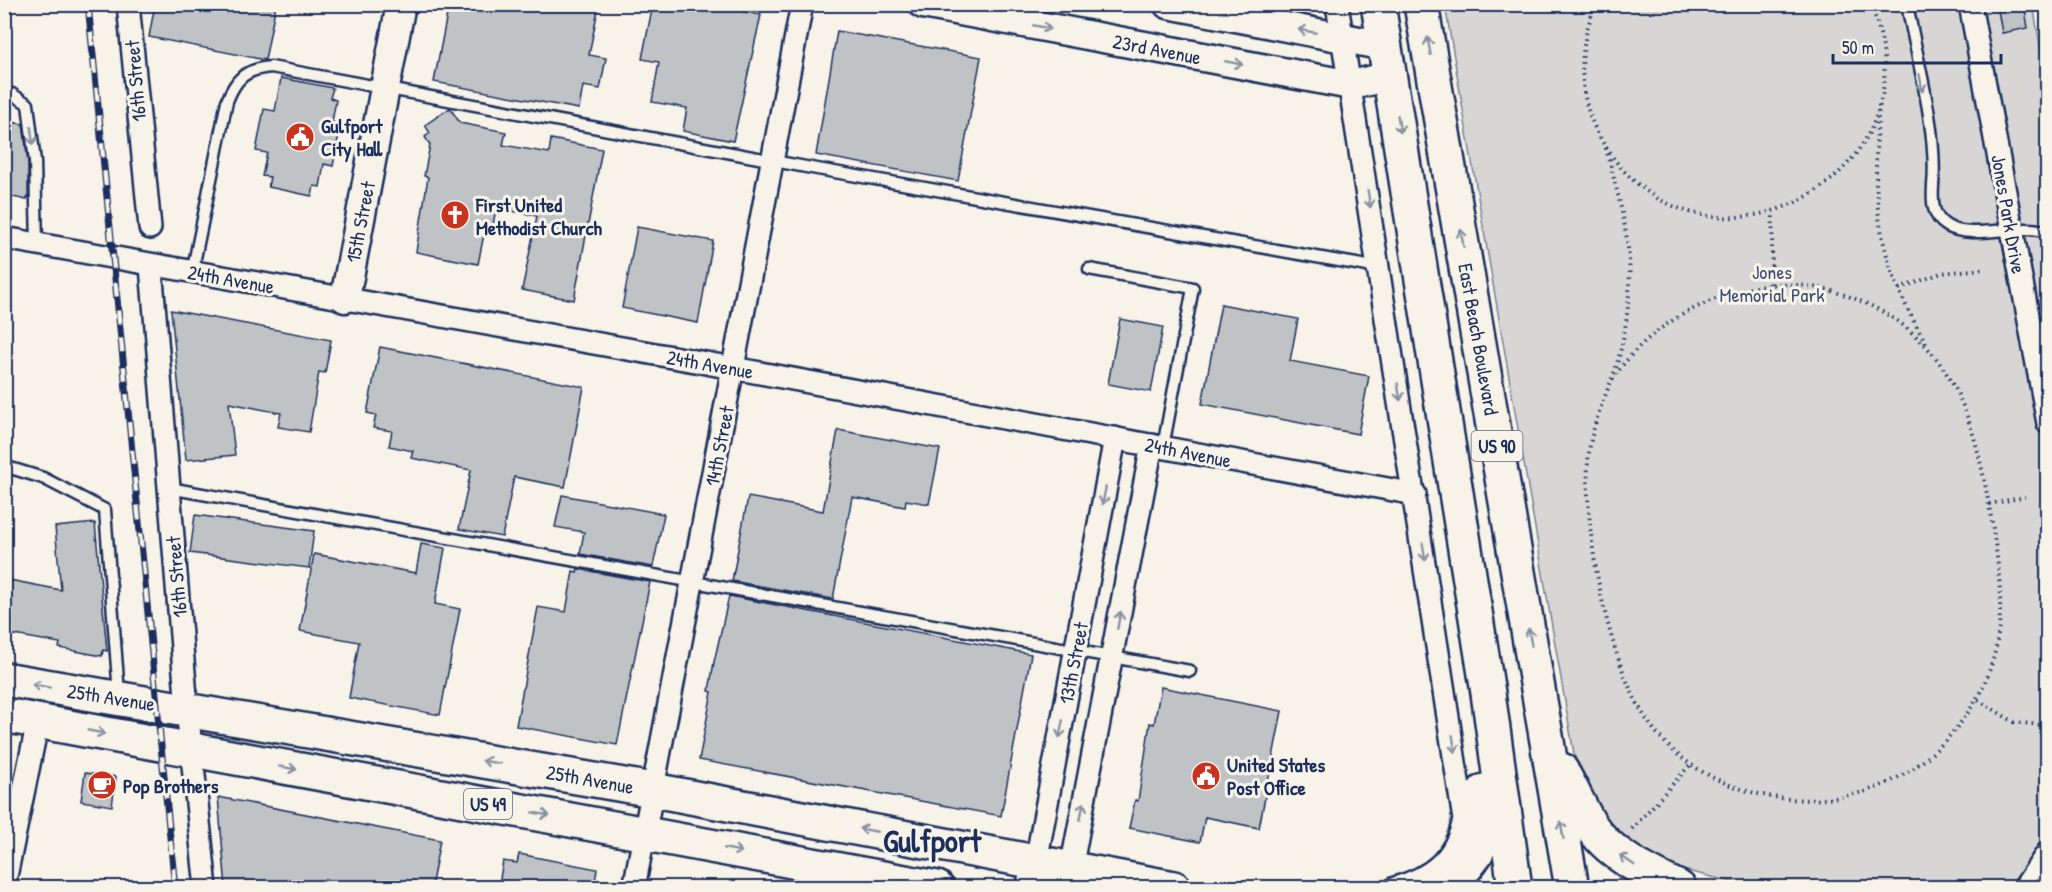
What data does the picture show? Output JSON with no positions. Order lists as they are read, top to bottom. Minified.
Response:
{"streets":{"main road":["East Beach Boulevard","US 90","25th Avenue","US 49"],"street":["23rd Avenue","16th Street","Jones Park Drive","15th Street","24th Avenue","14th Street","13th Street"]},"crossings":[["23rd Avenue","US 90"],["16th Street","24th Avenue"],["16th Street","25th Avenue"],["15th Street","24th Avenue"],["24th Avenue","14th Street"],["24th Avenue","13th Street"],["14th Street","25th Avenue"],["13th Street","25th Avenue"]],"districts":["Gulfport"],"parks":["Jones Memorial Park"],"places":{"public building":["Gulfport City Hall","United States Post Office"],"church":["First United Methodist Church"],"cafe":["Pop Brothers"]},"scale_bar":"50 m"}
